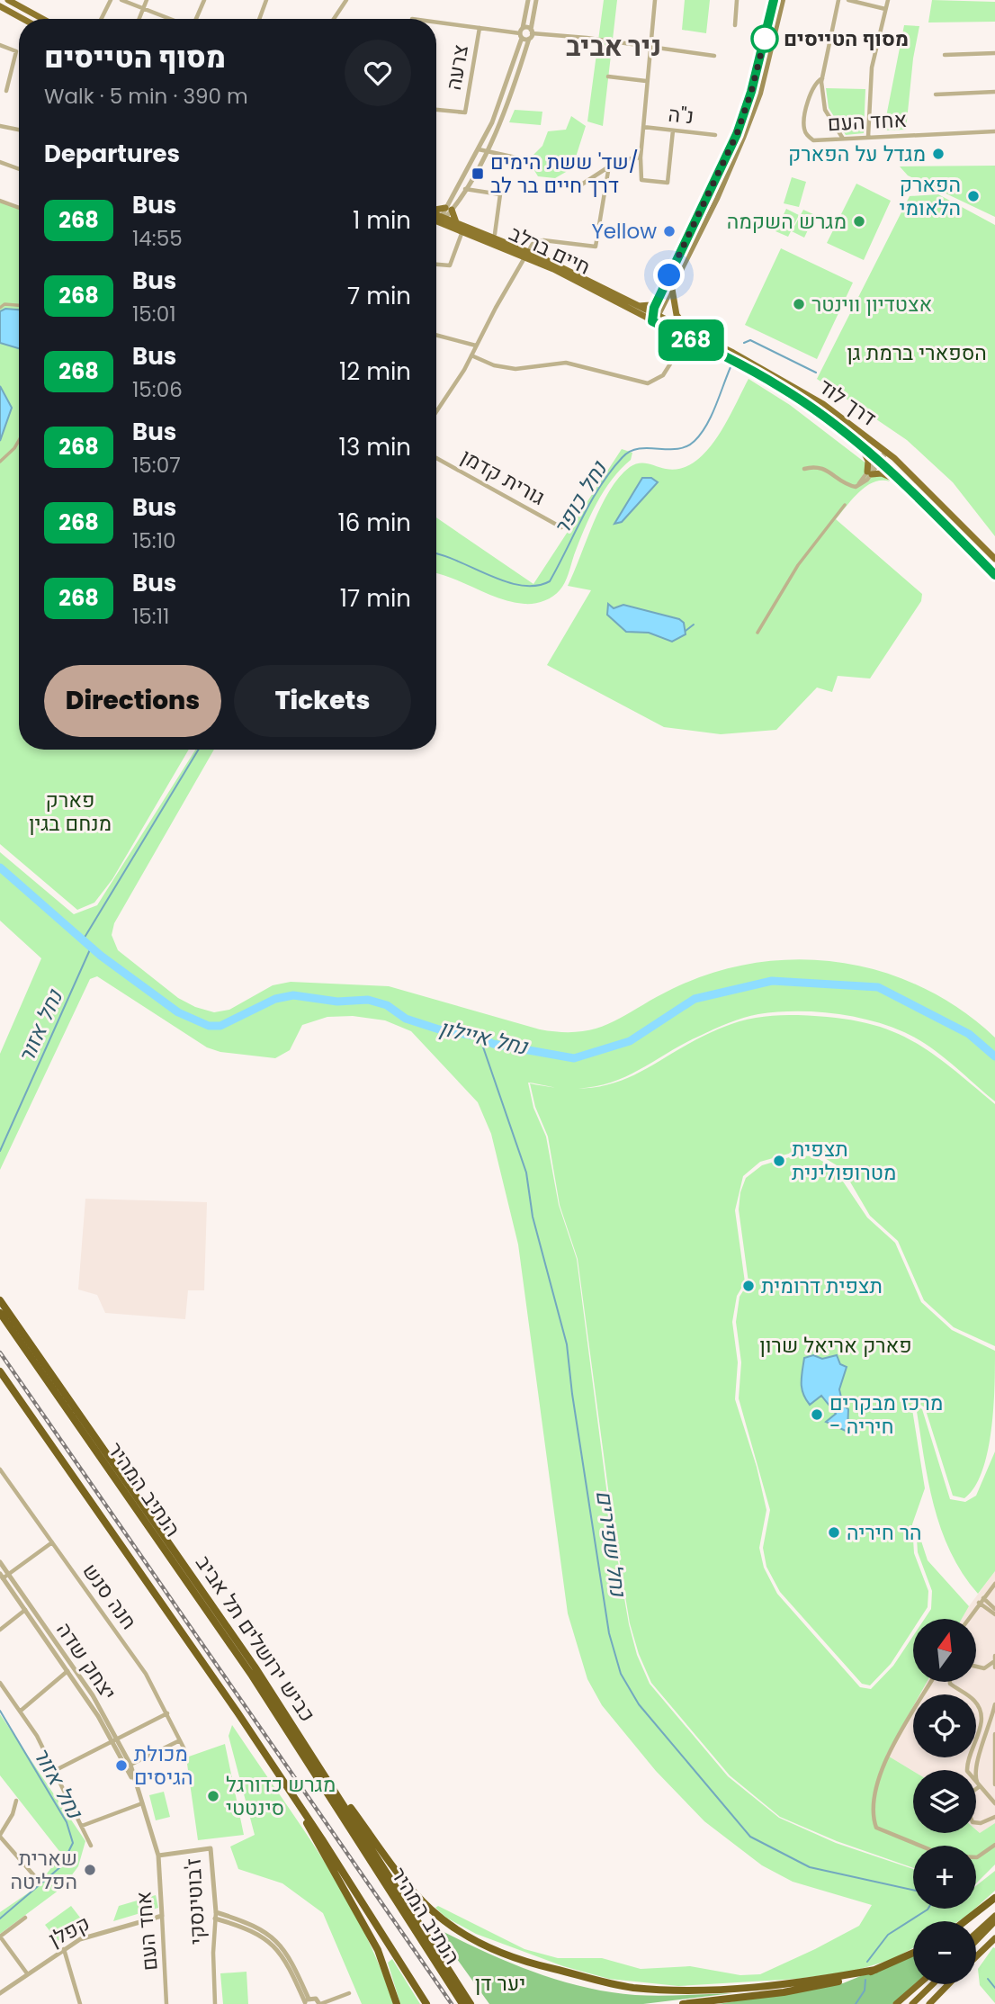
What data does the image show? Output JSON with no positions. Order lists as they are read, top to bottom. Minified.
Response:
{"streets":{"highway":["הנתיב המהיר","כביש ירושלים תל אביב"],"main road":["חיים ברלב","דרך לוד"],"street":["צרעה","נ\"ה","אחד העם","גורית קדמן","חנה סנש","יצחק שדה","ז'בוטינסקי","קפלן"]},"crossings":[["אחד העם","יצחק שדה"],["אחד העם","ז'בוטינסקי"],["אחד העם","קפלן"],["חיים ברלב","דרך לוד"],["יצחק שדה","ז'בוטינסקי"]],"districts":["ניר אביב"],"water":["נחל כופר","נחל אזור","נחל איילון","נחל שפירים"],"parks":["הספארי ברמת גן","פארק מנחם בגין","פארק אריאל שרון","יער דן"],"places":{"other":["מסוף הטייסים","מגדל על הפארק","הפארק הלאומי","מגרש השקמה","Yellow","אצטדיון ווינטר","תצפית מטרופולינית","תצפית דרומית","מרכז מבקרים - חיריה","הר חיריה","מכולת הגיסים","מגרש כדורגל סינטטי","שארית הפליטה"],"transit":["שד' ששת הימים/ דרך חיים בר לב"]},"lines":["bus line 268"],"north":"top","page":{"on_map":"268","heading":[["מסוף הטייסים","Walk · 5 min · 390 m"],"Departures"],"list":[{"mark":"268","name":"Bus","note":"14:55","value":"1 min"},{"mark":"268","name":"Bus","note":"15:01","value":"7 min"},{"mark":"268","name":"Bus","note":"15:06","value":"12 min"},{"mark":"268","name":"Bus","note":"15:07","value":"13 min"},{"mark":"268","name":"Bus","note":"15:10","value":"16 min"},{"mark":"268","name":"Bus","note":"15:11","value":"17 min"}],"buttons":["Directions","Tickets"],"map_buttons":["+","−"]}}
